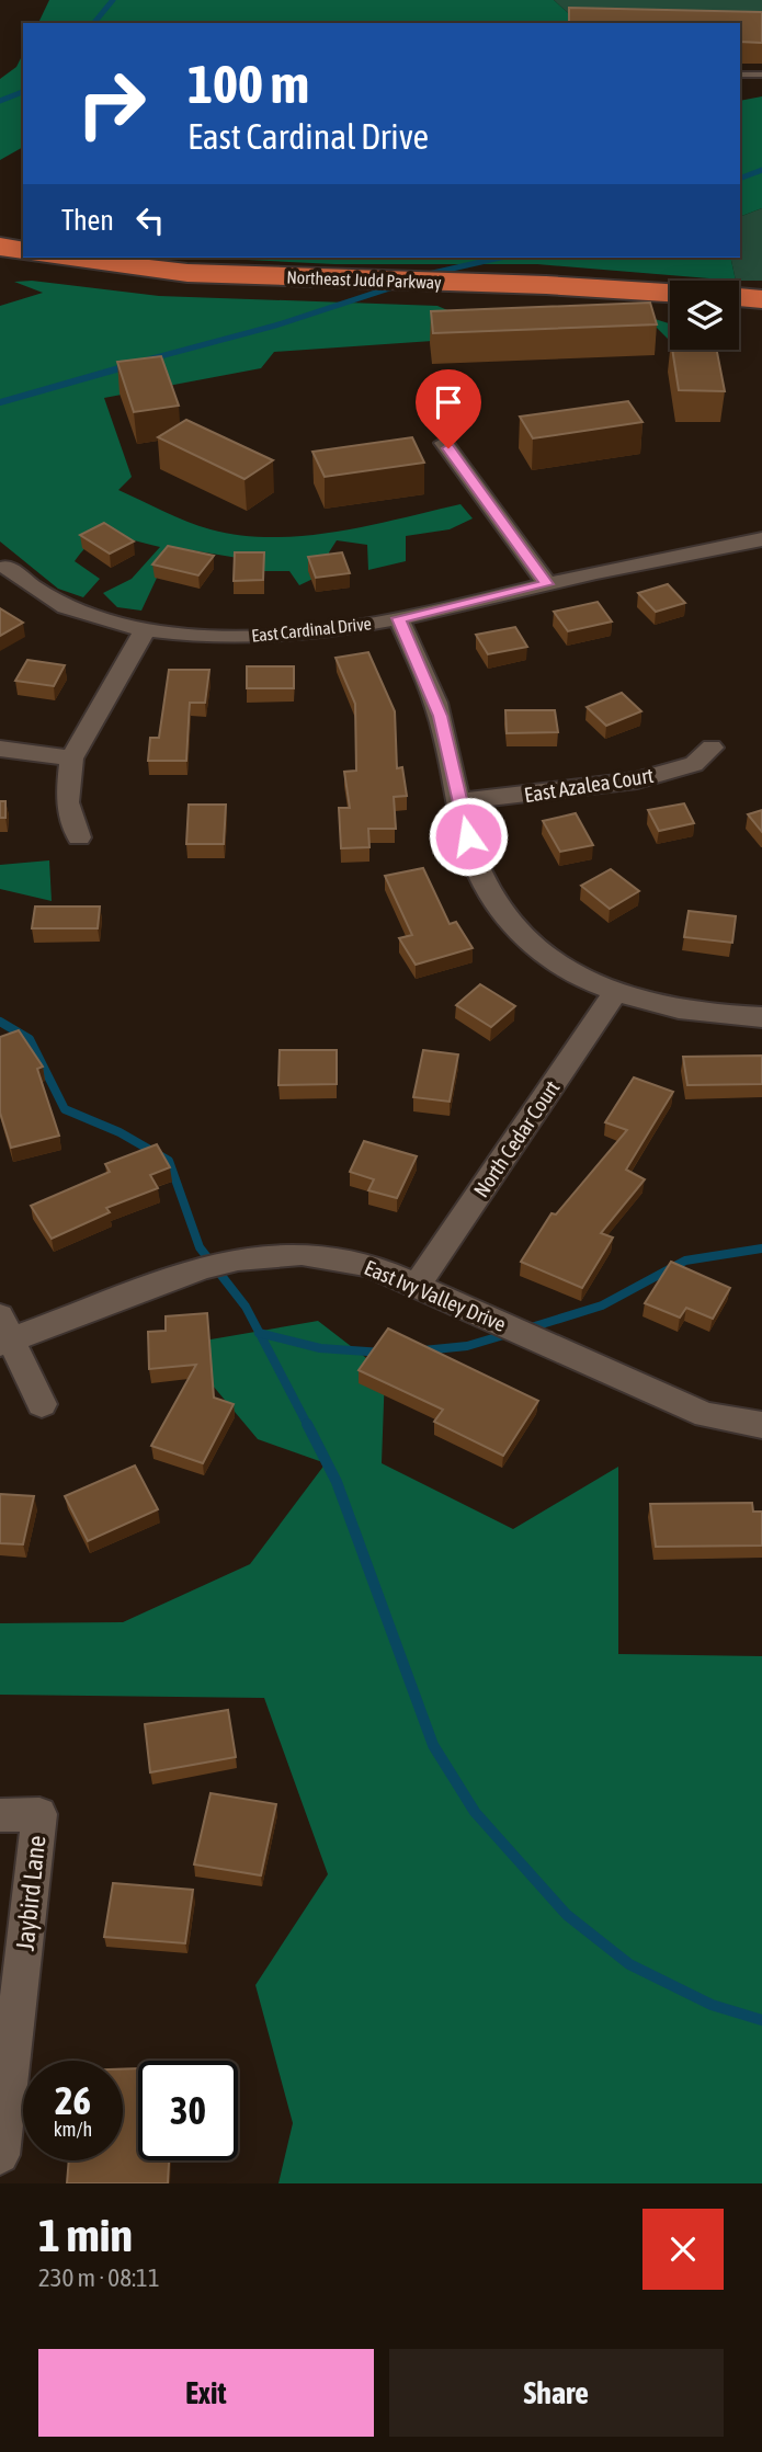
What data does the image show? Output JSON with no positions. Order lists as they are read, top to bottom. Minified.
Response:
{"streets":{"highway":["Northeast Judd Parkway"],"street":["East Cardinal Drive","East Azalea Court","North Cedar Court","East Ivy Valley Drive","Jaybird Lane"]},"crossings":[["North Cedar Court","East Ivy Valley Drive"]],"page":{"turn":["100 m","East Cardinal Drive"],"then":"Then","speed":"26 km/h","limit":"30","heading":["1 min","230 m · 08:11"],"buttons":["Exit","Share"]}}
